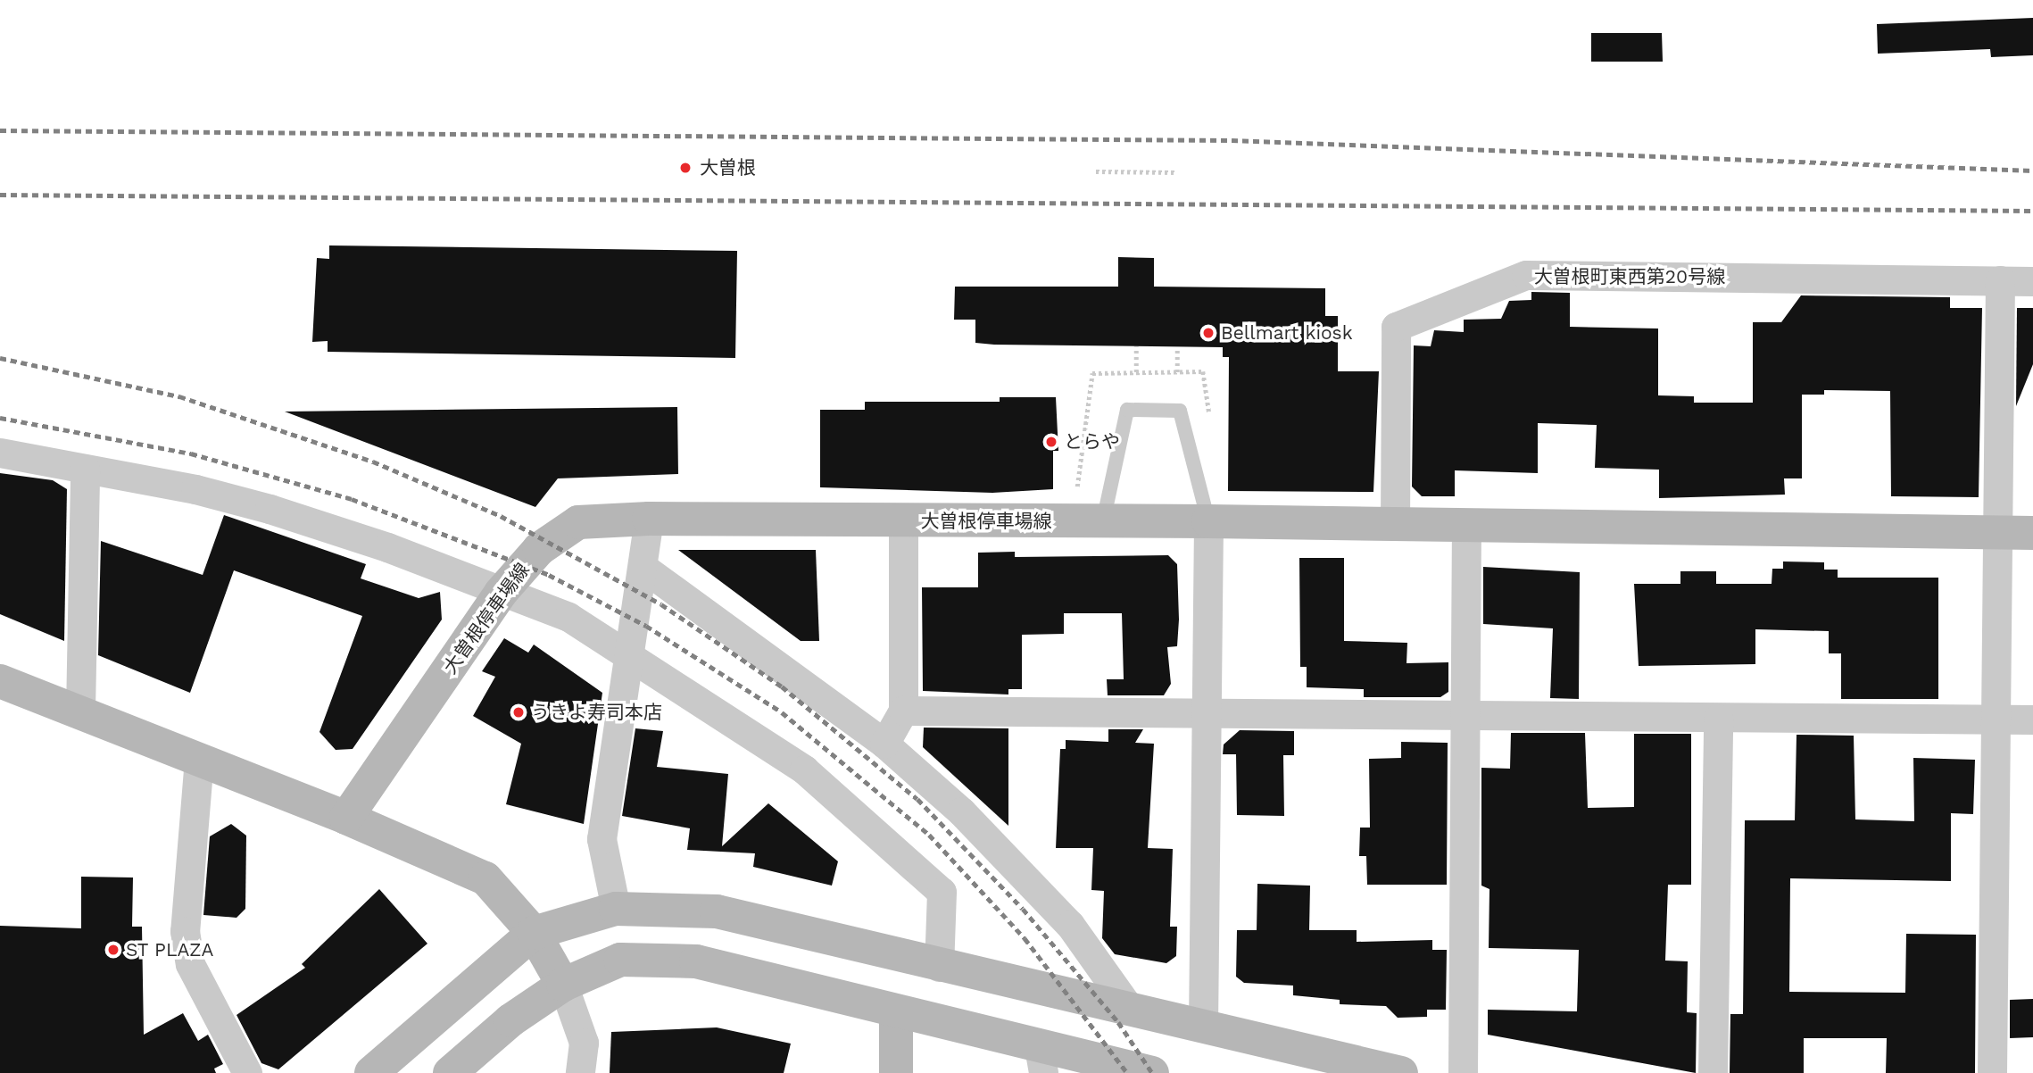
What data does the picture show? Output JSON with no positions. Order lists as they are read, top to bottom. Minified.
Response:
{"streets":{"street":["大曽根町東西第20号線","大曽根停車場線"]},"crossings":[["大曽根町東西第20号線","大曽根停車場線"]],"places":["大曽根","Bellmart kiosk","とらや","うきよ寿司本店","ST PLAZA"]}
